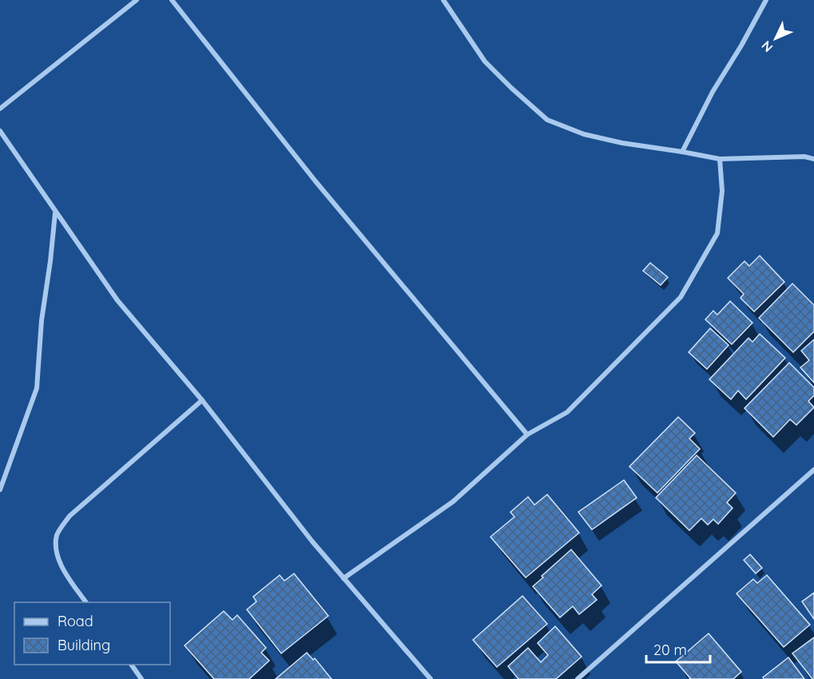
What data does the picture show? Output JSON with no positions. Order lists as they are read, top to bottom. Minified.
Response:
{"legend":["Road","Building"],"scale_bar":"20 m","north":"bottom left"}
